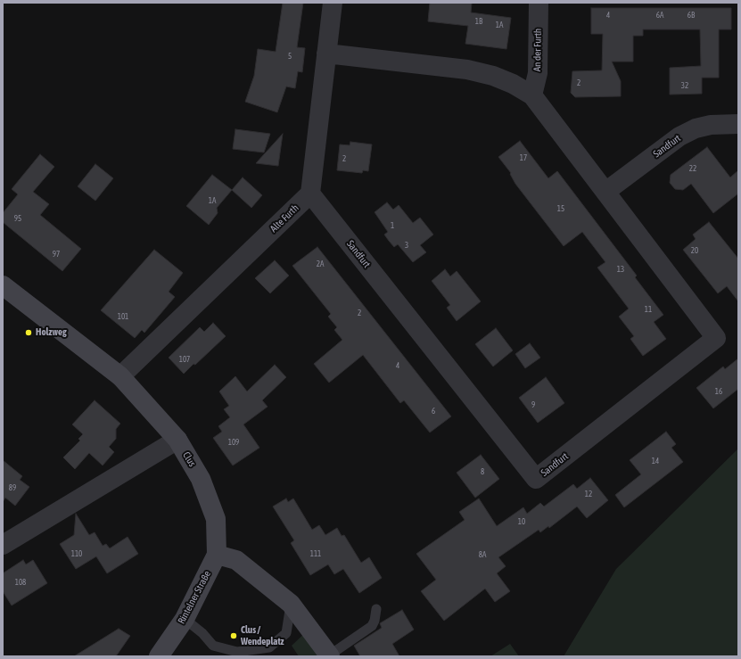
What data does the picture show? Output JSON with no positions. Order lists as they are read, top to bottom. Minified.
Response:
{"streets":{"main road":["Clus","Rintelner Straße"],"street":["An der Furth","Sandfurt","Alte Furth"]},"crossings":[["An der Furth","Sandfurt"],["Sandfurt","Alte Furth"],["Alte Furth","Clus"],["Clus","Rintelner Straße"]],"places":["Holzweg","Clus / Wendeplatz"],"house_numbers":["4","6A","6B","1B","1A","5","2","32","17","2","22","1A","15","95","1","3","20","97","2A","13","11","2","101","107","4","16","9","6","109","14","8","89","12","10","110","111","8A","108"]}
